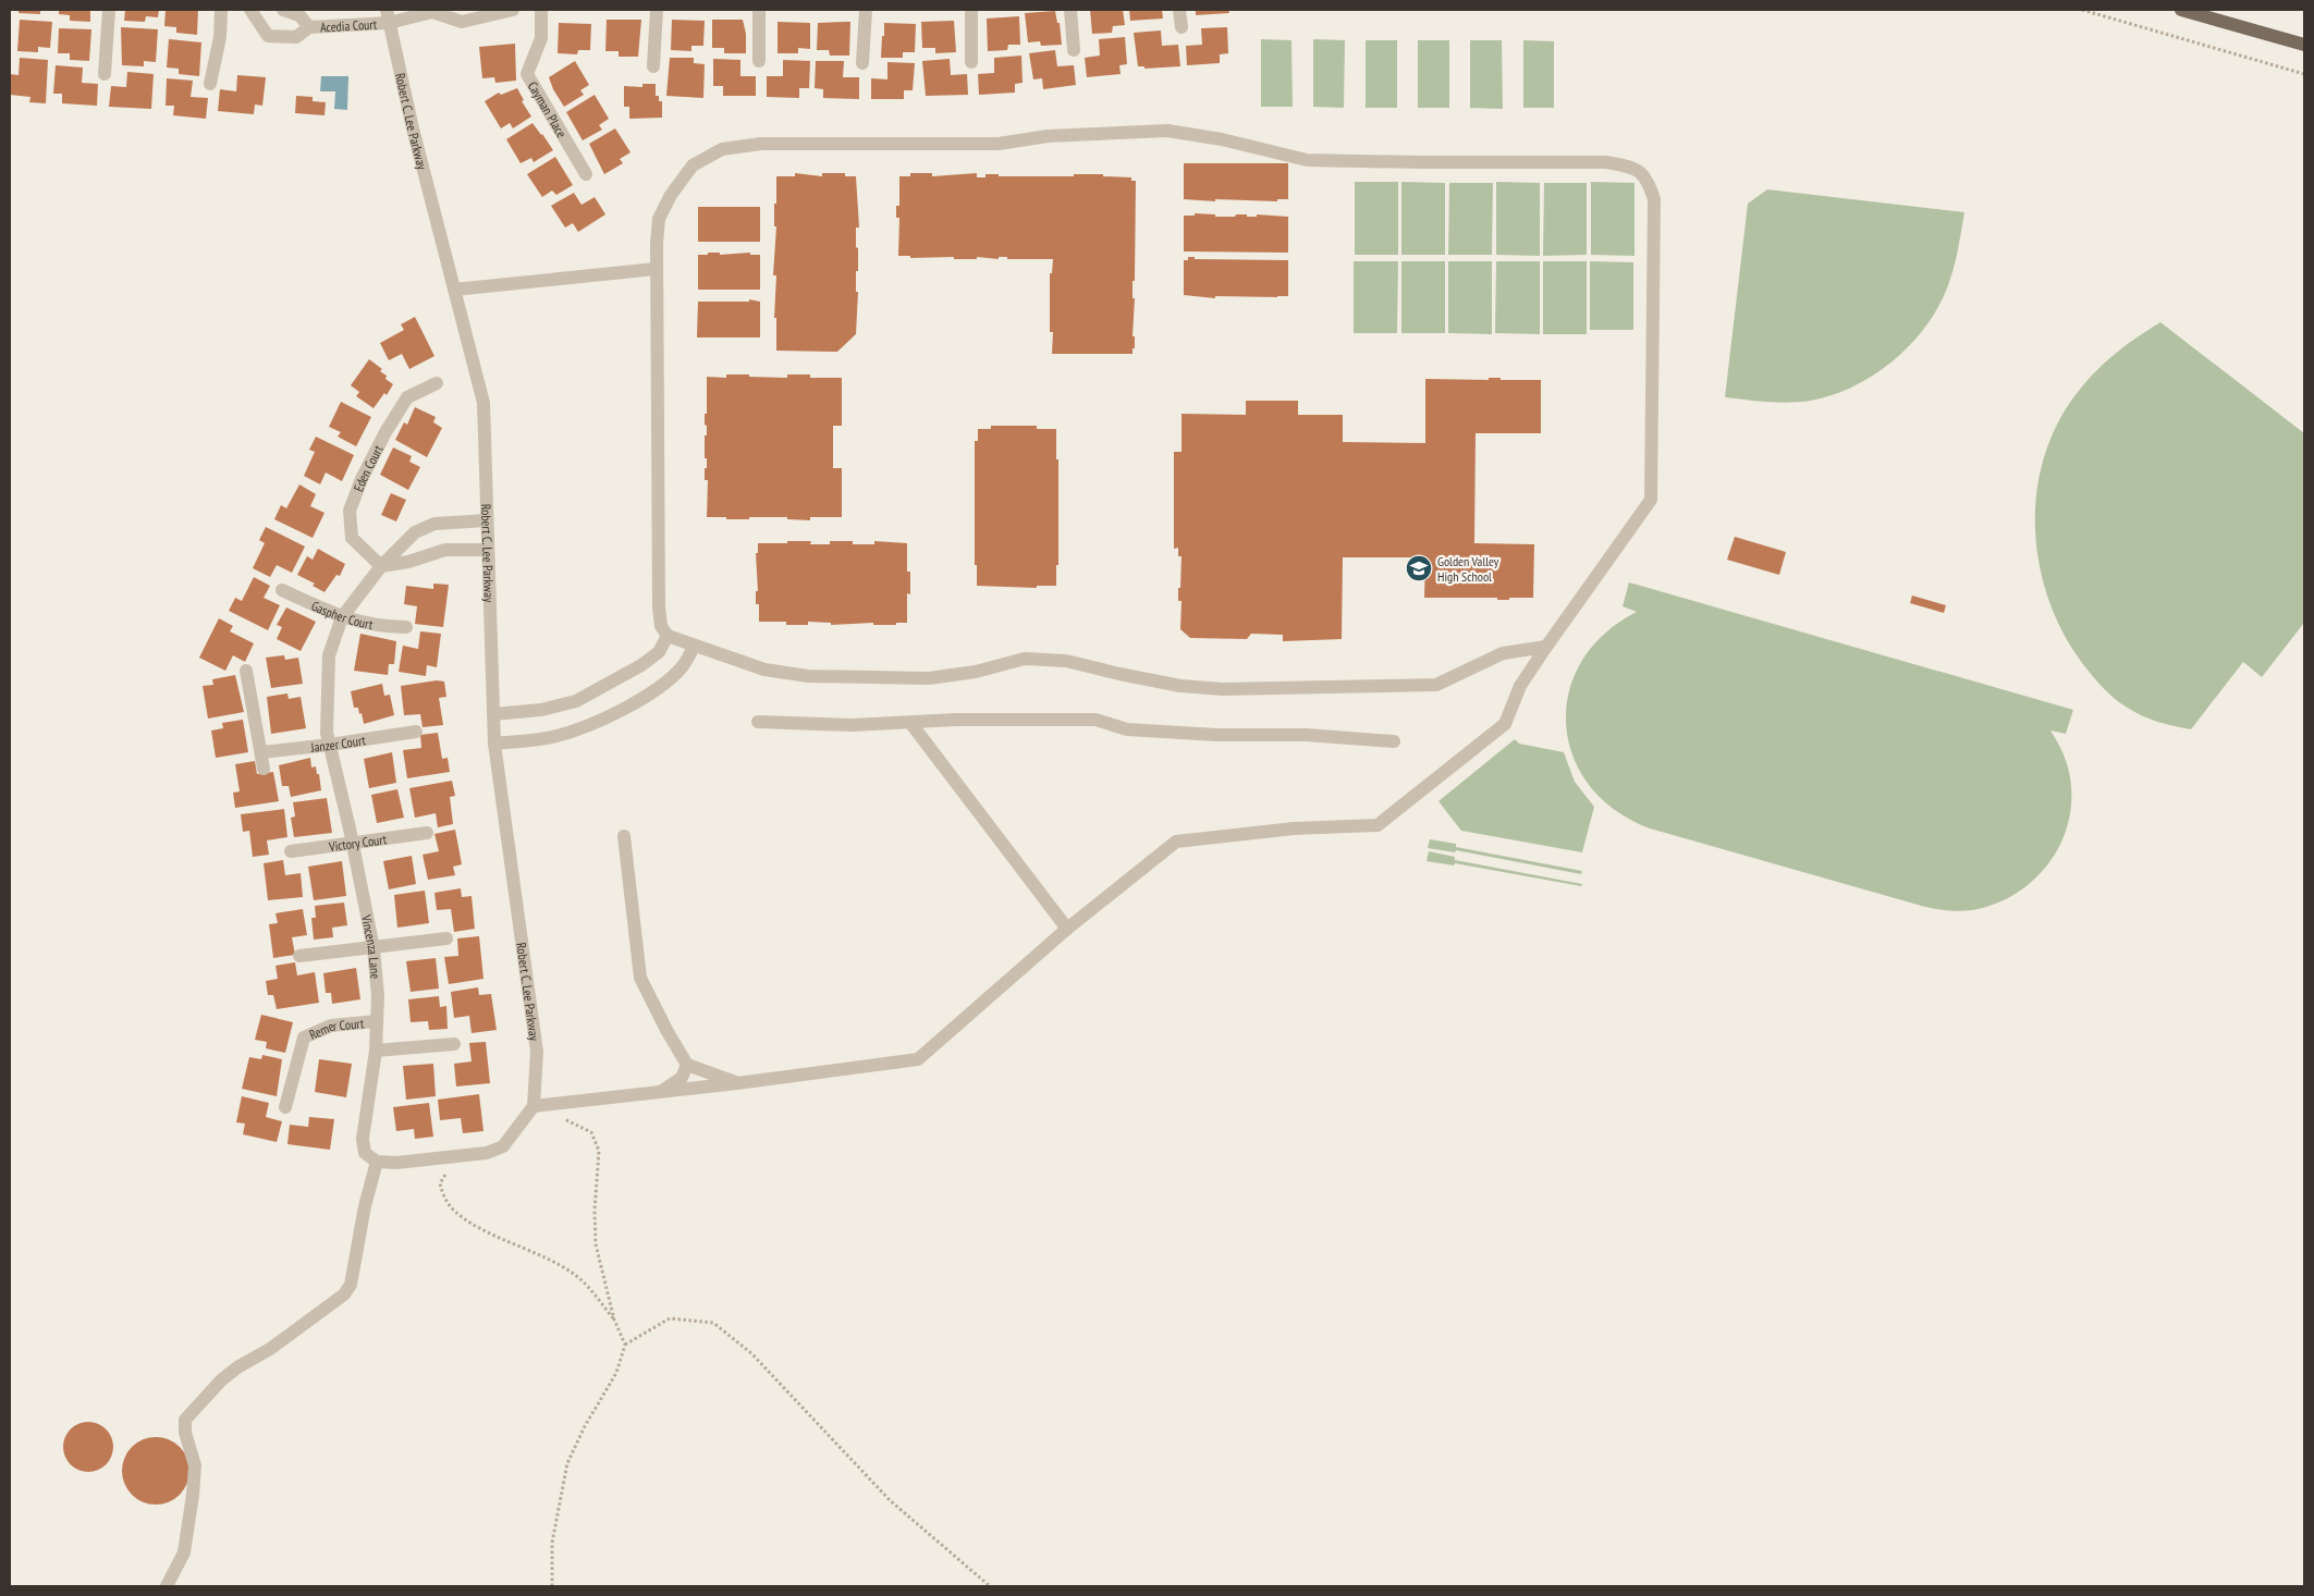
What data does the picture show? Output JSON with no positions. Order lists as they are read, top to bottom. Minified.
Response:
{"streets":{"street":["Acedia Court","Cayman Place","Robert C. Lee Parkway","Eden Court","Gaspher Court","Janzer Court","Victory Court","Vincenza Lane","Remer Court"]},"crossings":[["Acedia Court","Robert C. Lee Parkway"],["Robert C. Lee Parkway","Vincenza Lane"],["Eden Court","Vincenza Lane"],["Gaspher Court","Vincenza Lane"],["Janzer Court","Vincenza Lane"],["Victory Court","Vincenza Lane"],["Vincenza Lane","Remer Court"]],"places":{"school or university":["Golden Valley High School"]}}
